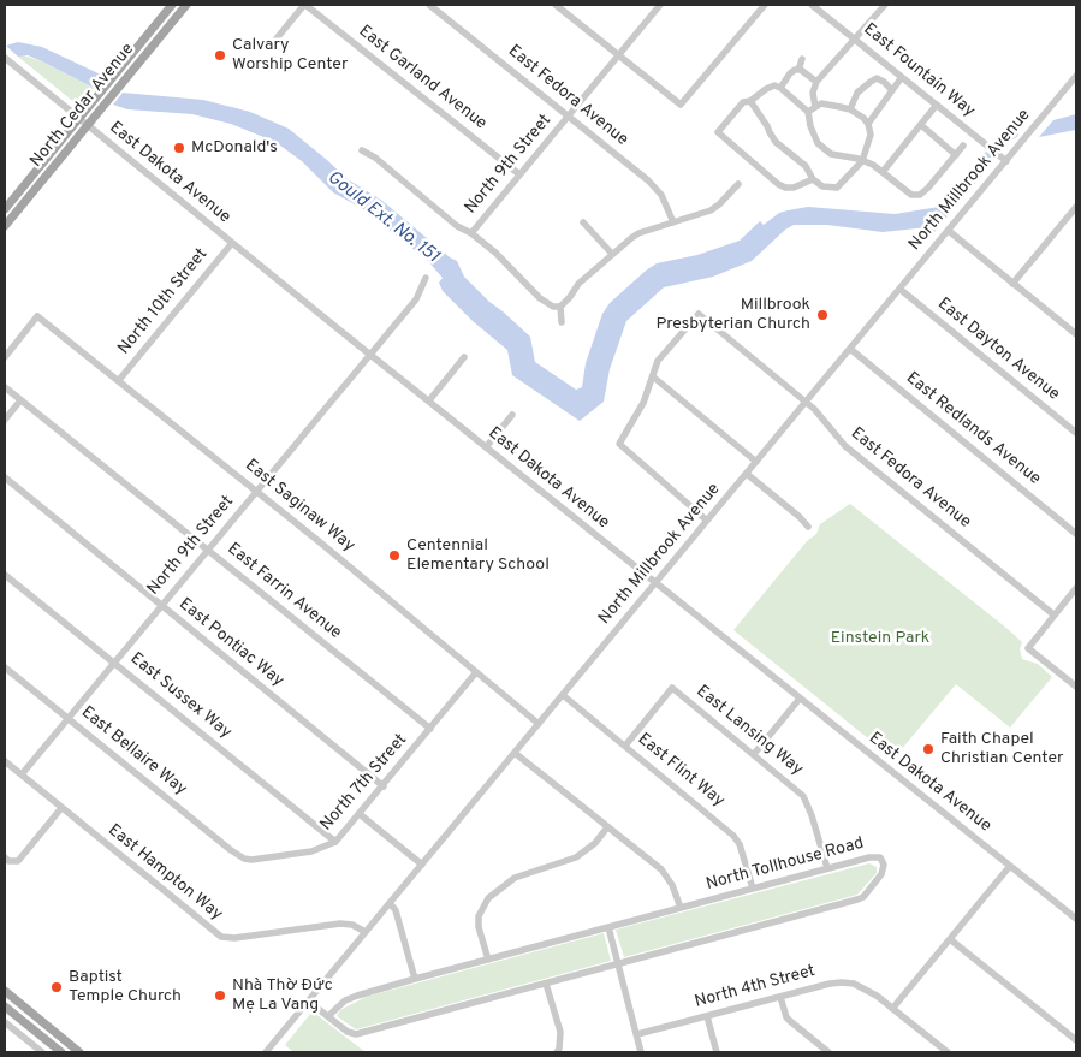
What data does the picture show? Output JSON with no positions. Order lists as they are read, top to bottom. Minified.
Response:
{"streets":{"main road":["North Cedar Avenue"],"street":["East Fountain Way","East Garland Avenue","East Fedora Avenue","North 9th Street","East Dakota Avenue","North Millbrook Avenue","North 10th Street","East Dayton Avenue","East Redlands Avenue","East Saginaw Way","East Farrin Avenue","East Pontiac Way","East Sussex Way","East Lansing Way","East Bellaire Way","East Flint Way","North 7th Street","North Tollhouse Road","East Hampton Way","North 4th Street"]},"crossings":[["East Fountain Way","North Millbrook Avenue"],["East Garland Avenue","North 9th Street"],["East Fedora Avenue","North 9th Street"],["East Fedora Avenue","North Millbrook Avenue"],["North Cedar Avenue","East Dakota Avenue"],["North 9th Street","East Dakota Avenue"],["North 9th Street","East Saginaw Way"],["North 9th Street","East Farrin Avenue"],["North 9th Street","East Pontiac Way"],["North 9th Street","East Sussex Way"],["North 9th Street","East Bellaire Way"],["North 9th Street","East Hampton Way"],["East Dakota Avenue","North Millbrook Avenue"],["East Dakota Avenue","North 10th Street"],["North Millbrook Avenue","East Dayton Avenue"],["North Millbrook Avenue","East Redlands Avenue"],["North Millbrook Avenue","East Saginaw Way"],["North Millbrook Avenue","East Flint Way"],["North Millbrook Avenue","North Tollhouse Road"],["North Millbrook Avenue","East Hampton Way"],["North 10th Street","East Saginaw Way"],["East Saginaw Way","North 7th Street"],["East Farrin Avenue","North 7th Street"],["East Pontiac Way","North 7th Street"],["East Sussex Way","North 7th Street"],["East Lansing Way","East Flint Way"],["East Lansing Way","North Tollhouse Road"],["East Bellaire Way","North 7th Street"],["East Flint Way","North Tollhouse Road"]],"water":["Gould Ext. No. 151"],"parks":["Einstein Park"],"places":["Calvary Worship Center","McDonald's","Millbrook Presbyterian Church","Centennial Elementary School","Faith Chapel Christian Center","Baptist Temple Church","Nhà Thờ Đức Mẹ La Vang"]}
